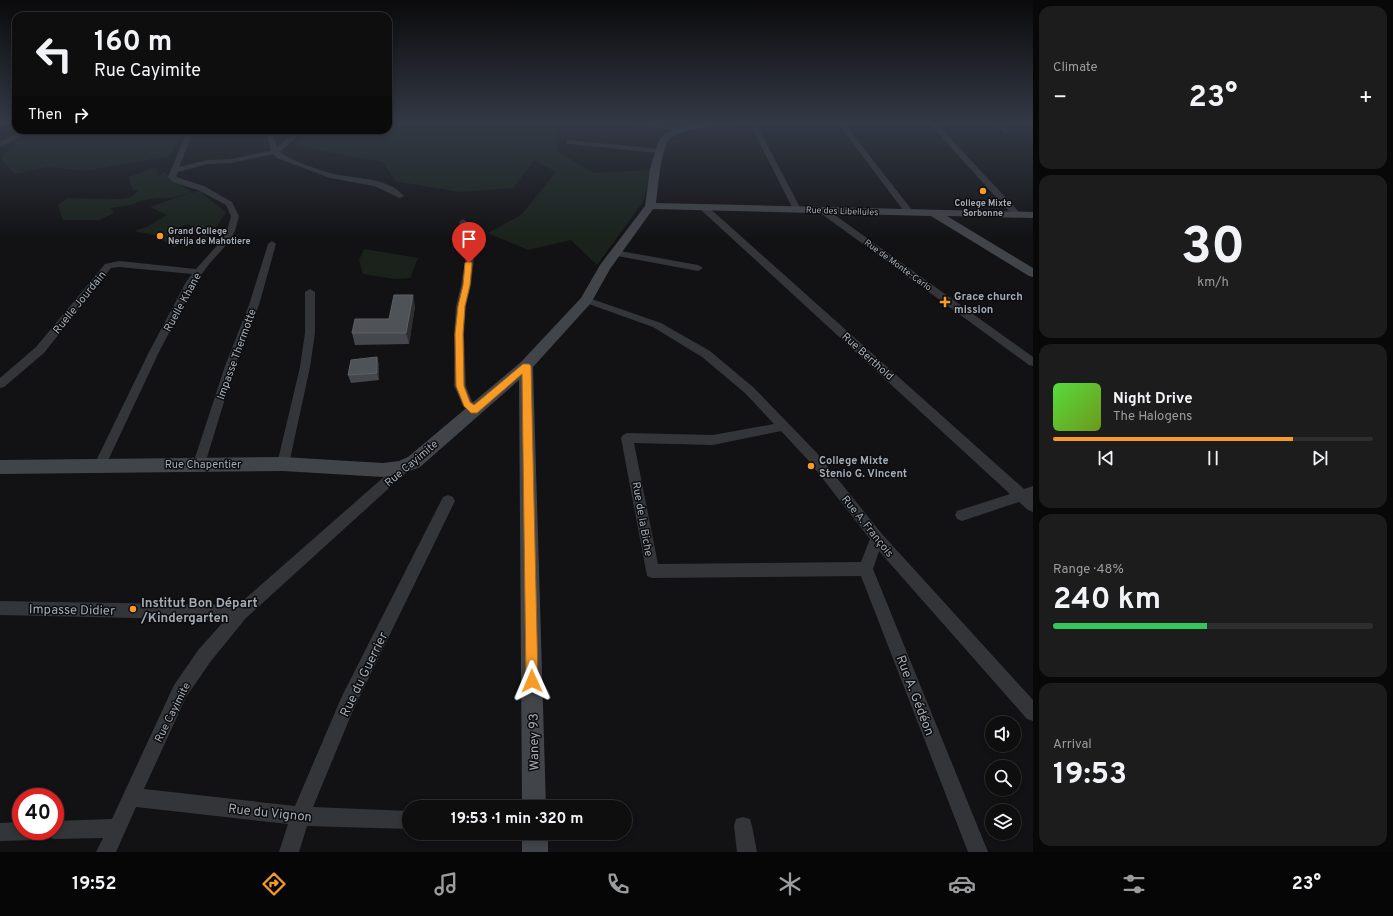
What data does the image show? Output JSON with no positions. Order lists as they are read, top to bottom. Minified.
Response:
{"streets":{"street":["Rue des Libellules","Rue de Monte-Carlo","Ruelle Jourdain","Ruelle Khane","Impasse Thermotte","Rue Berthold","Rue Cayimite","Rue Chapentier","Rue de la Biche","Rue A. François","Impasse Didier","Rue du Guerrier","Rue A. Gédéon","Waney 93","Rue du Vignon"]},"crossings":[["Rue des Libellules","Rue de Monte-Carlo"],["Rue des Libellules","Rue Berthold"],["Rue des Libellules","Rue Cayimite"],["Ruelle Jourdain","Ruelle Khane"],["Ruelle Khane","Rue Chapentier"],["Impasse Thermotte","Rue Chapentier"],["Rue Cayimite","Rue Chapentier"],["Rue Cayimite","Rue A. François"],["Rue Cayimite","Impasse Didier"],["Rue Cayimite","Waney 93"],["Rue Cayimite","Rue du Vignon"],["Rue de la Biche","Rue A. François"],["Rue de la Biche","Rue A. Gédéon"],["Rue du Guerrier","Rue du Vignon"]],"places":{"other":["College Mixte Sorbonne","Grand College Nerija de Mahotiere","College Mixte Stenio G. Vincent","Institut Bon Départ /Kindergarten"],"health":["Grace church mission"]},"page":{"tile":["Climate",["30","km/h"],["Range · 48%","240 km"],["Arrival","19:53"]],"turn":["160 m","Rue Cayimite"],"heat":["−","23°","+"],"then":"Then","song":["Night Drive","The Halogens"],"limit":"40","trip":"19:53 · 1 min · 320 m","tabs":["19:52","23°"]}}
